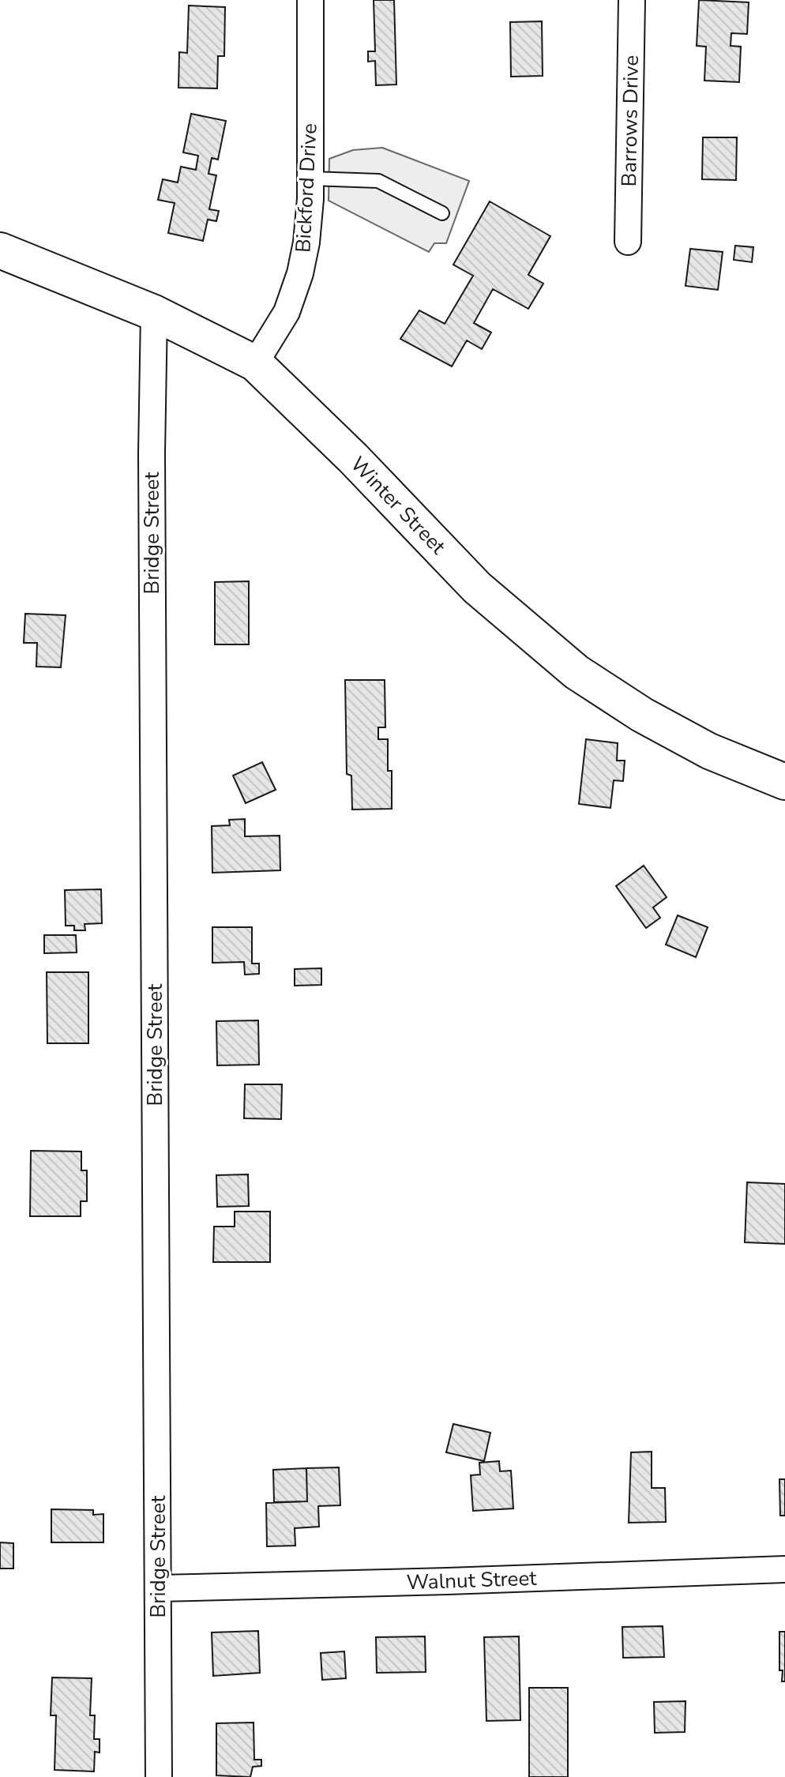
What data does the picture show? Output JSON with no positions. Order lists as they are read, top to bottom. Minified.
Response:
{"streets":{"street":["Barrows Drive","Bickford Drive","Winter Street","Bridge Street","Walnut Street"]},"crossings":[["Bickford Drive","Winter Street"],["Winter Street","Bridge Street"],["Bridge Street","Walnut Street"]]}
